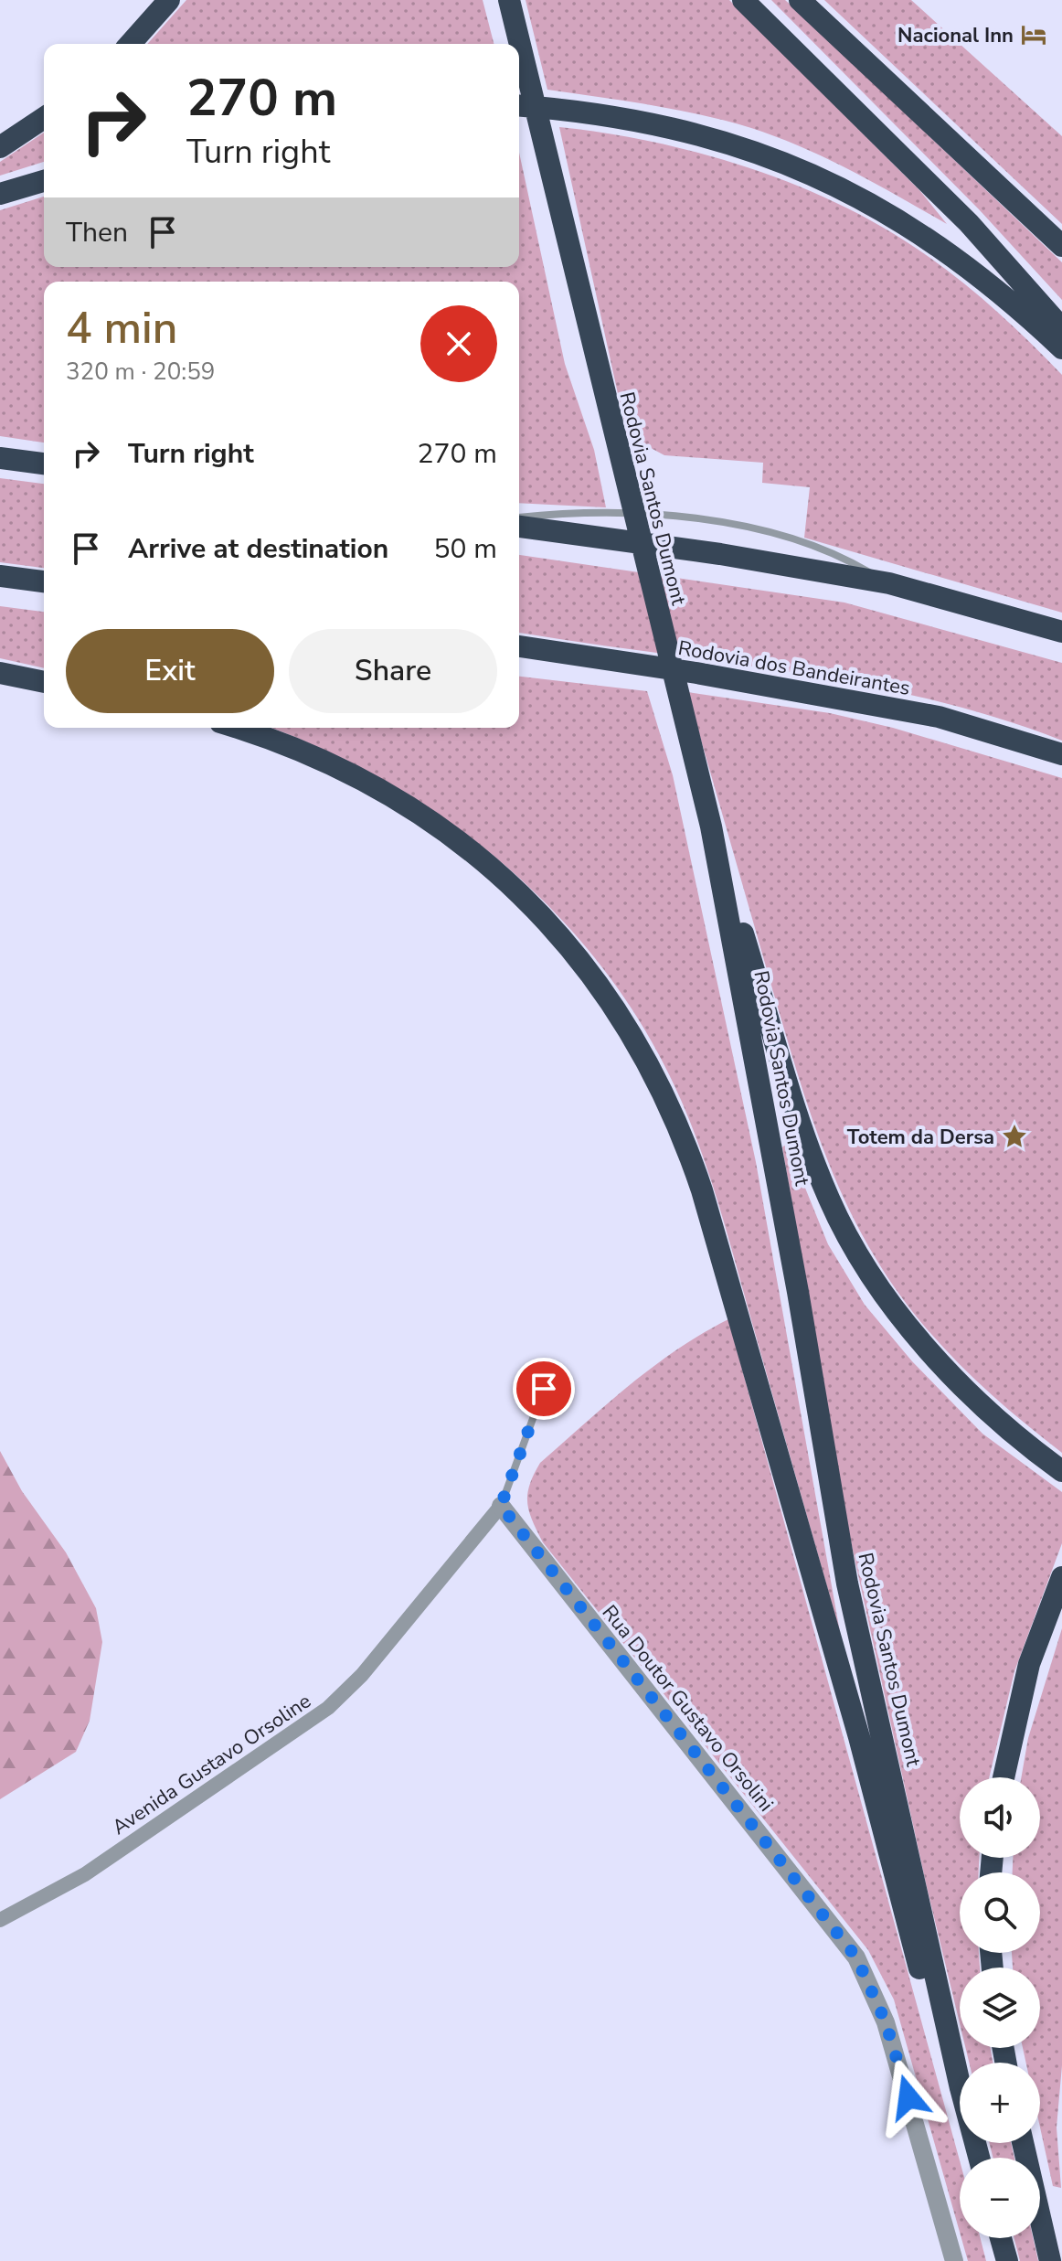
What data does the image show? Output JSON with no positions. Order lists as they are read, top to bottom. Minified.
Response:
{"streets":{"highway":["Rodovia Santos Dumont","Rodovia dos Bandeirantes"],"street":["Rua Doutor Gustavo Orsolini","Avenida Gustavo Orsoline"]},"crossings":[["Rua Doutor Gustavo Orsolini","Avenida Gustavo Orsoline"]],"places":{"hotel":["Nacional Inn"],"place":["Totem da Dersa"]},"page":{"turn":["270 m","Turn right"],"then":"Then","heading":["4 min","320 m · 20:59"],"list":[{"name":"Turn right","value":"270 m"},{"name":"Arrive at destination","value":"50 m"}],"buttons":["Exit","Share"],"map_buttons":["+","−"]}}
